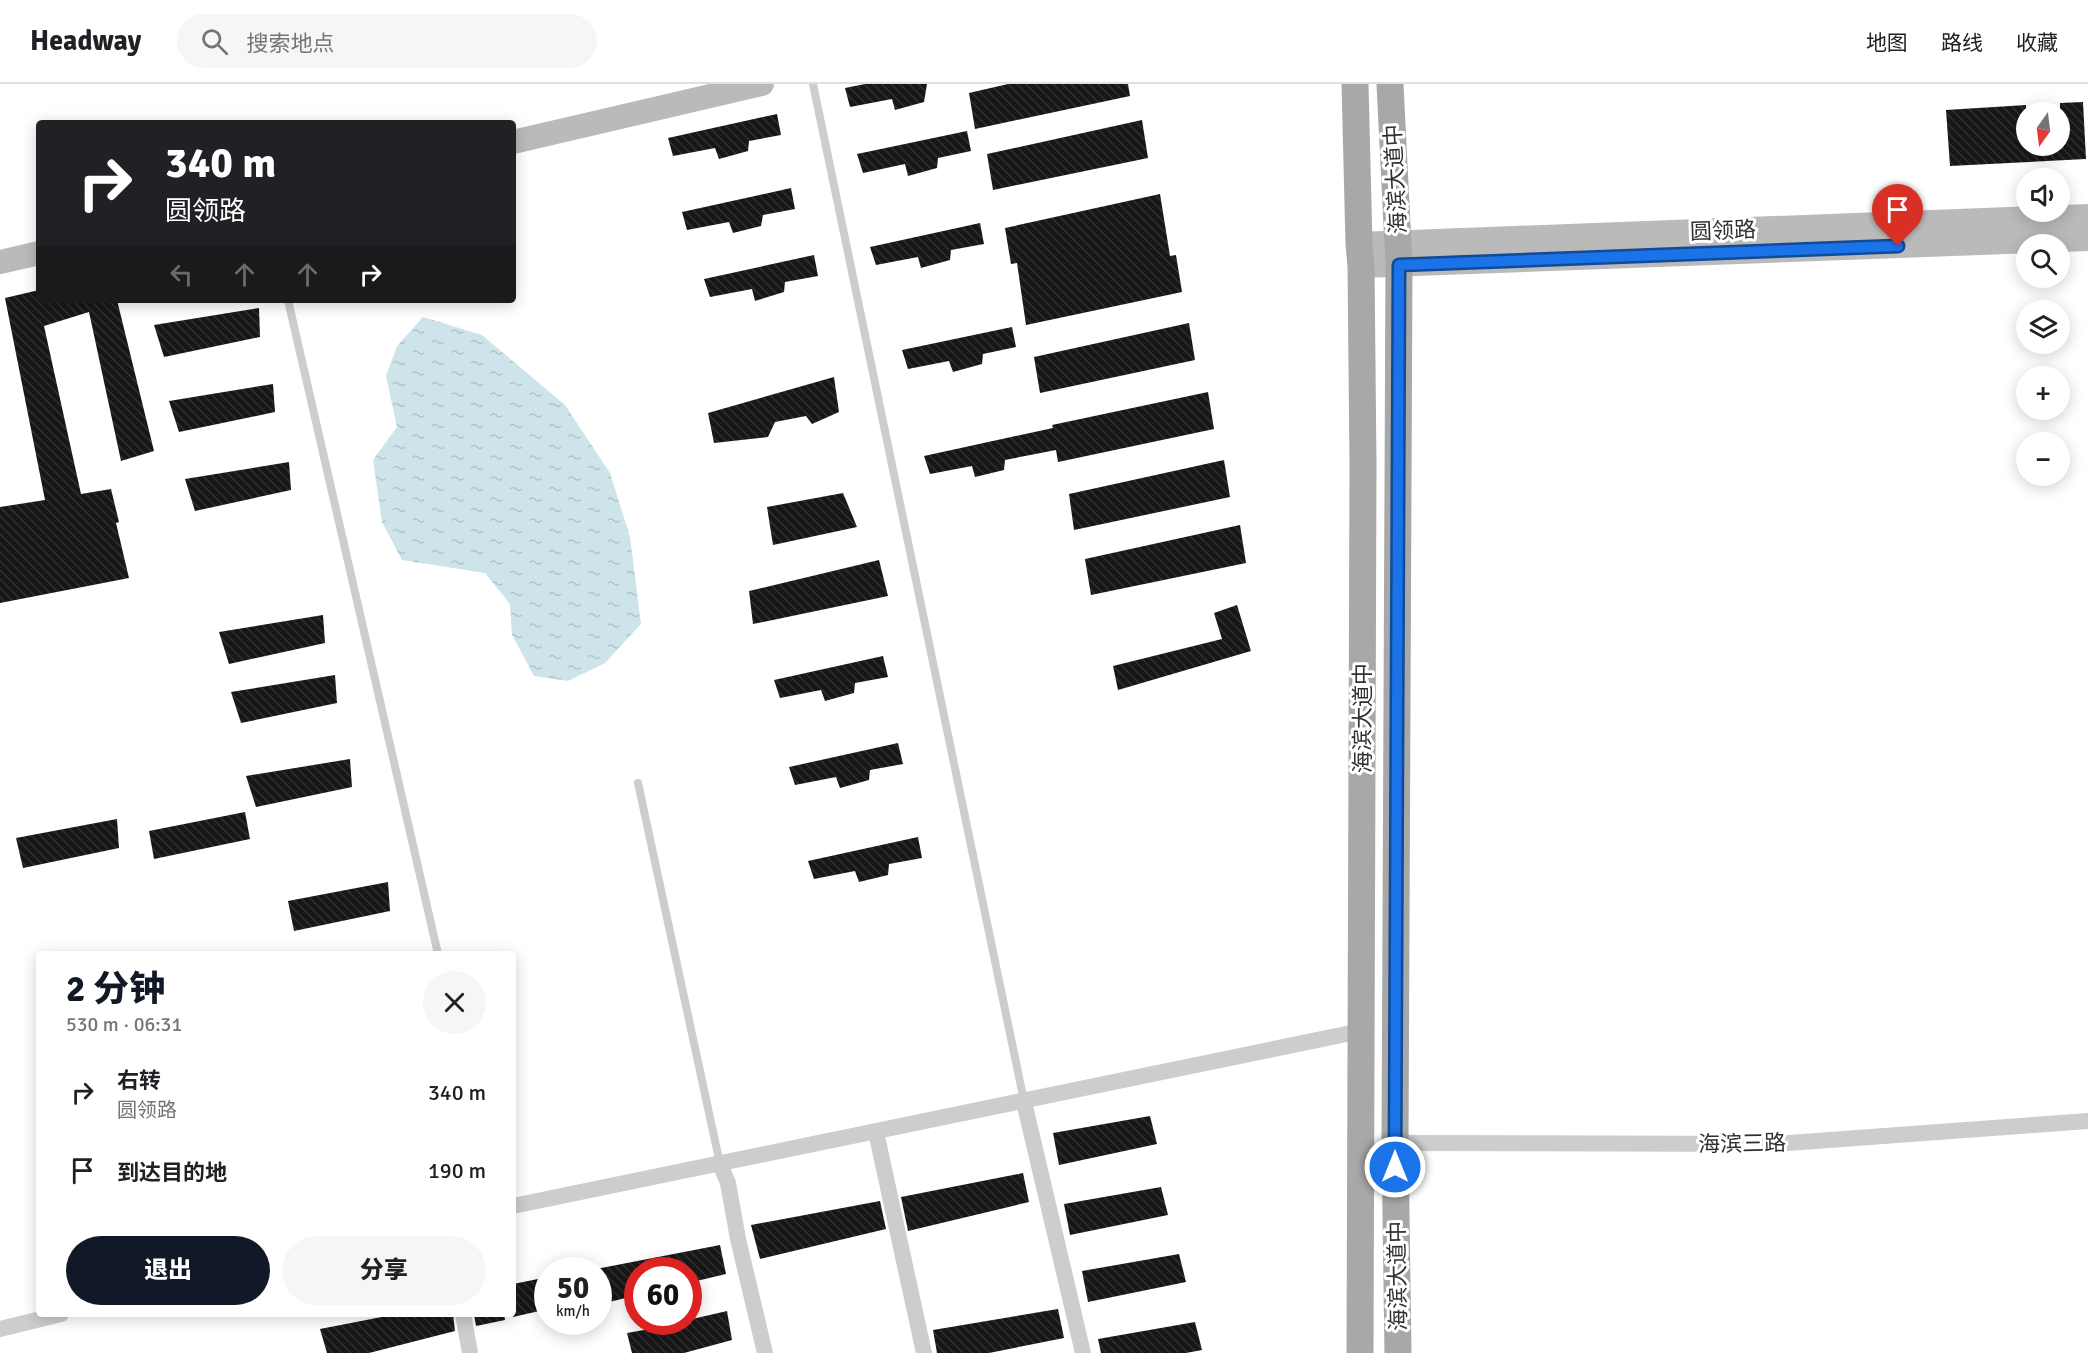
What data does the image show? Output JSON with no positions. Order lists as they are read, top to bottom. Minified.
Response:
{"streets":{"main road":["海滨大道中"],"street":["圆领路","海滨三路"]},"crossings":[["海滨大道中","圆领路"],["海滨大道中","海滨三路"]],"north":"bottom","page":{"header":"Headway","search":"搜索地点","nav":["地图","路线","收藏"],"map_buttons":["+","−"],"turn":["340 m","圆领路"],"heading":["2 分钟","530 m · 06:31"],"list":[{"name":"右转","note":"圆领路","value":"340 m"},{"name":"到达目的地","value":"190 m"}],"buttons":["退出","分享"],"speed":"50 km/h","limit":"60"}}
